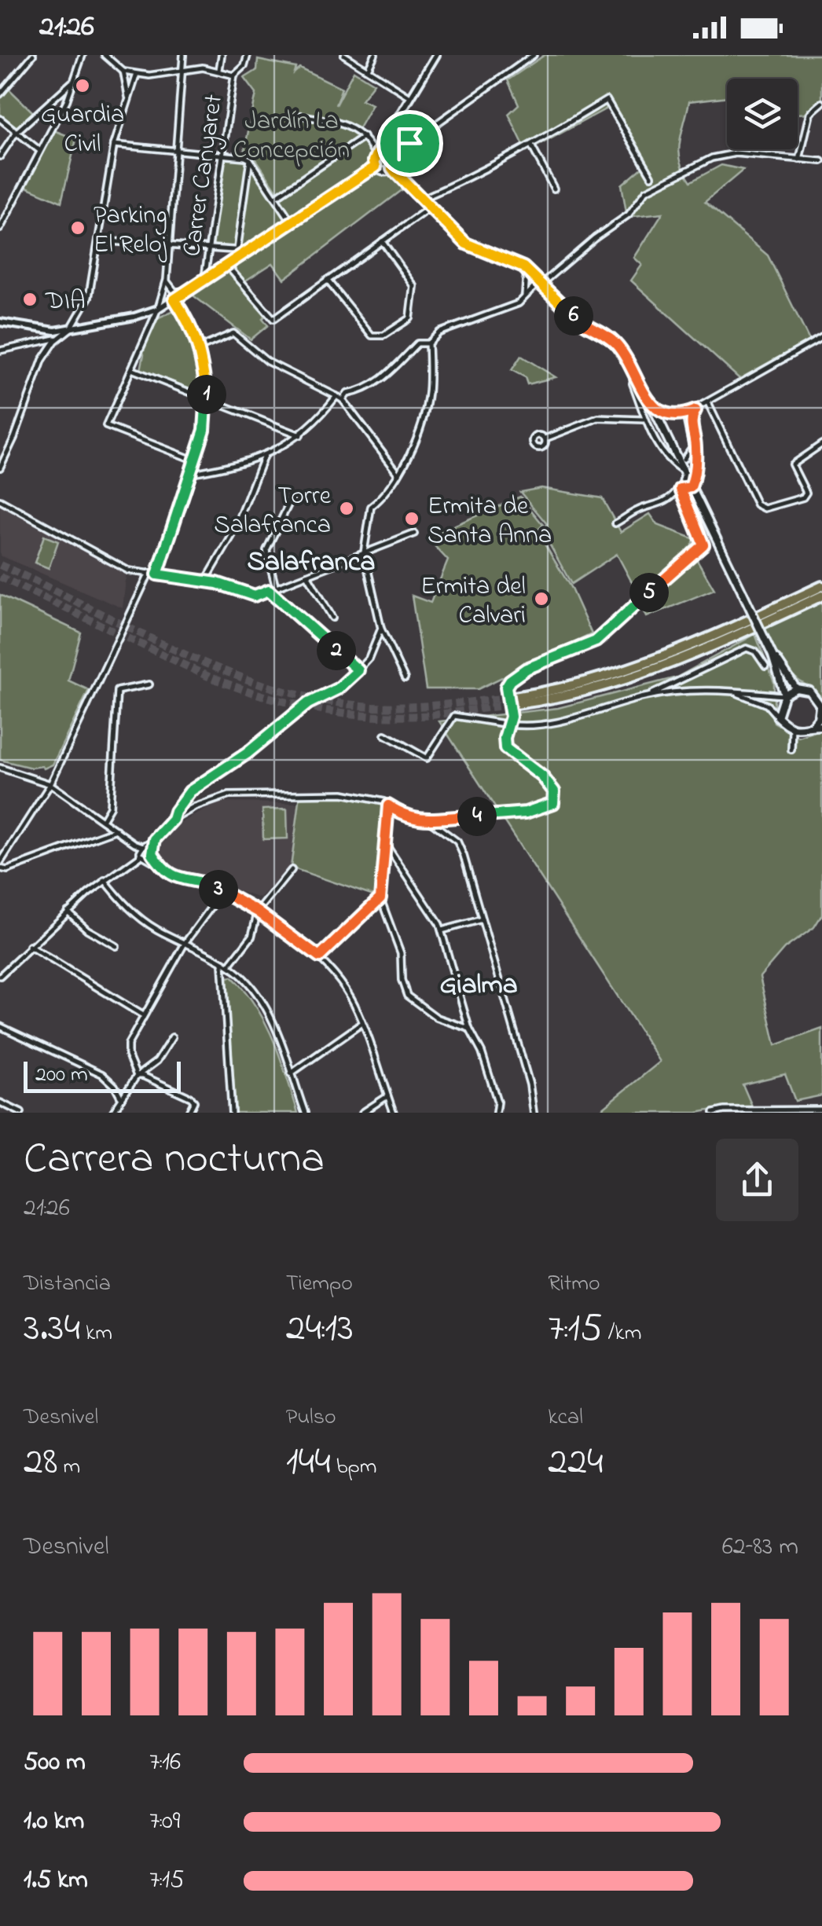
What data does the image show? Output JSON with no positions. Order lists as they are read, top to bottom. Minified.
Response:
{"streets":{"street":["Carrer Canyaret"]},"districts":["Salafranca","Gialma"],"parks":["Jardín La Concepción"],"places":["Guardia Civil","Parking El Reloj","DIA","Torre Salafranca","Ermita de Santa Anna","Ermita del Calvari"],"scale_bar":"200 m","page":{"status":"21:26","pins":["6","1","5","2","4","3"],"scale":"200 m","heading":["Carrera nocturna","21:26"],"stats":[["Distancia","3.34 km"],["Tiempo","24:13"],["Ritmo","7:15 /km"],["Desnivel","28 m"],["Pulso","144 bpm"],["kcal","224"]],"chart":["Desnivel","62–83 m"],"list":[{"name":"500 m","note":"7:16"},{"name":"1.0 km","note":"7:09"},{"name":"1.5 km","note":"7:15"}]}}
